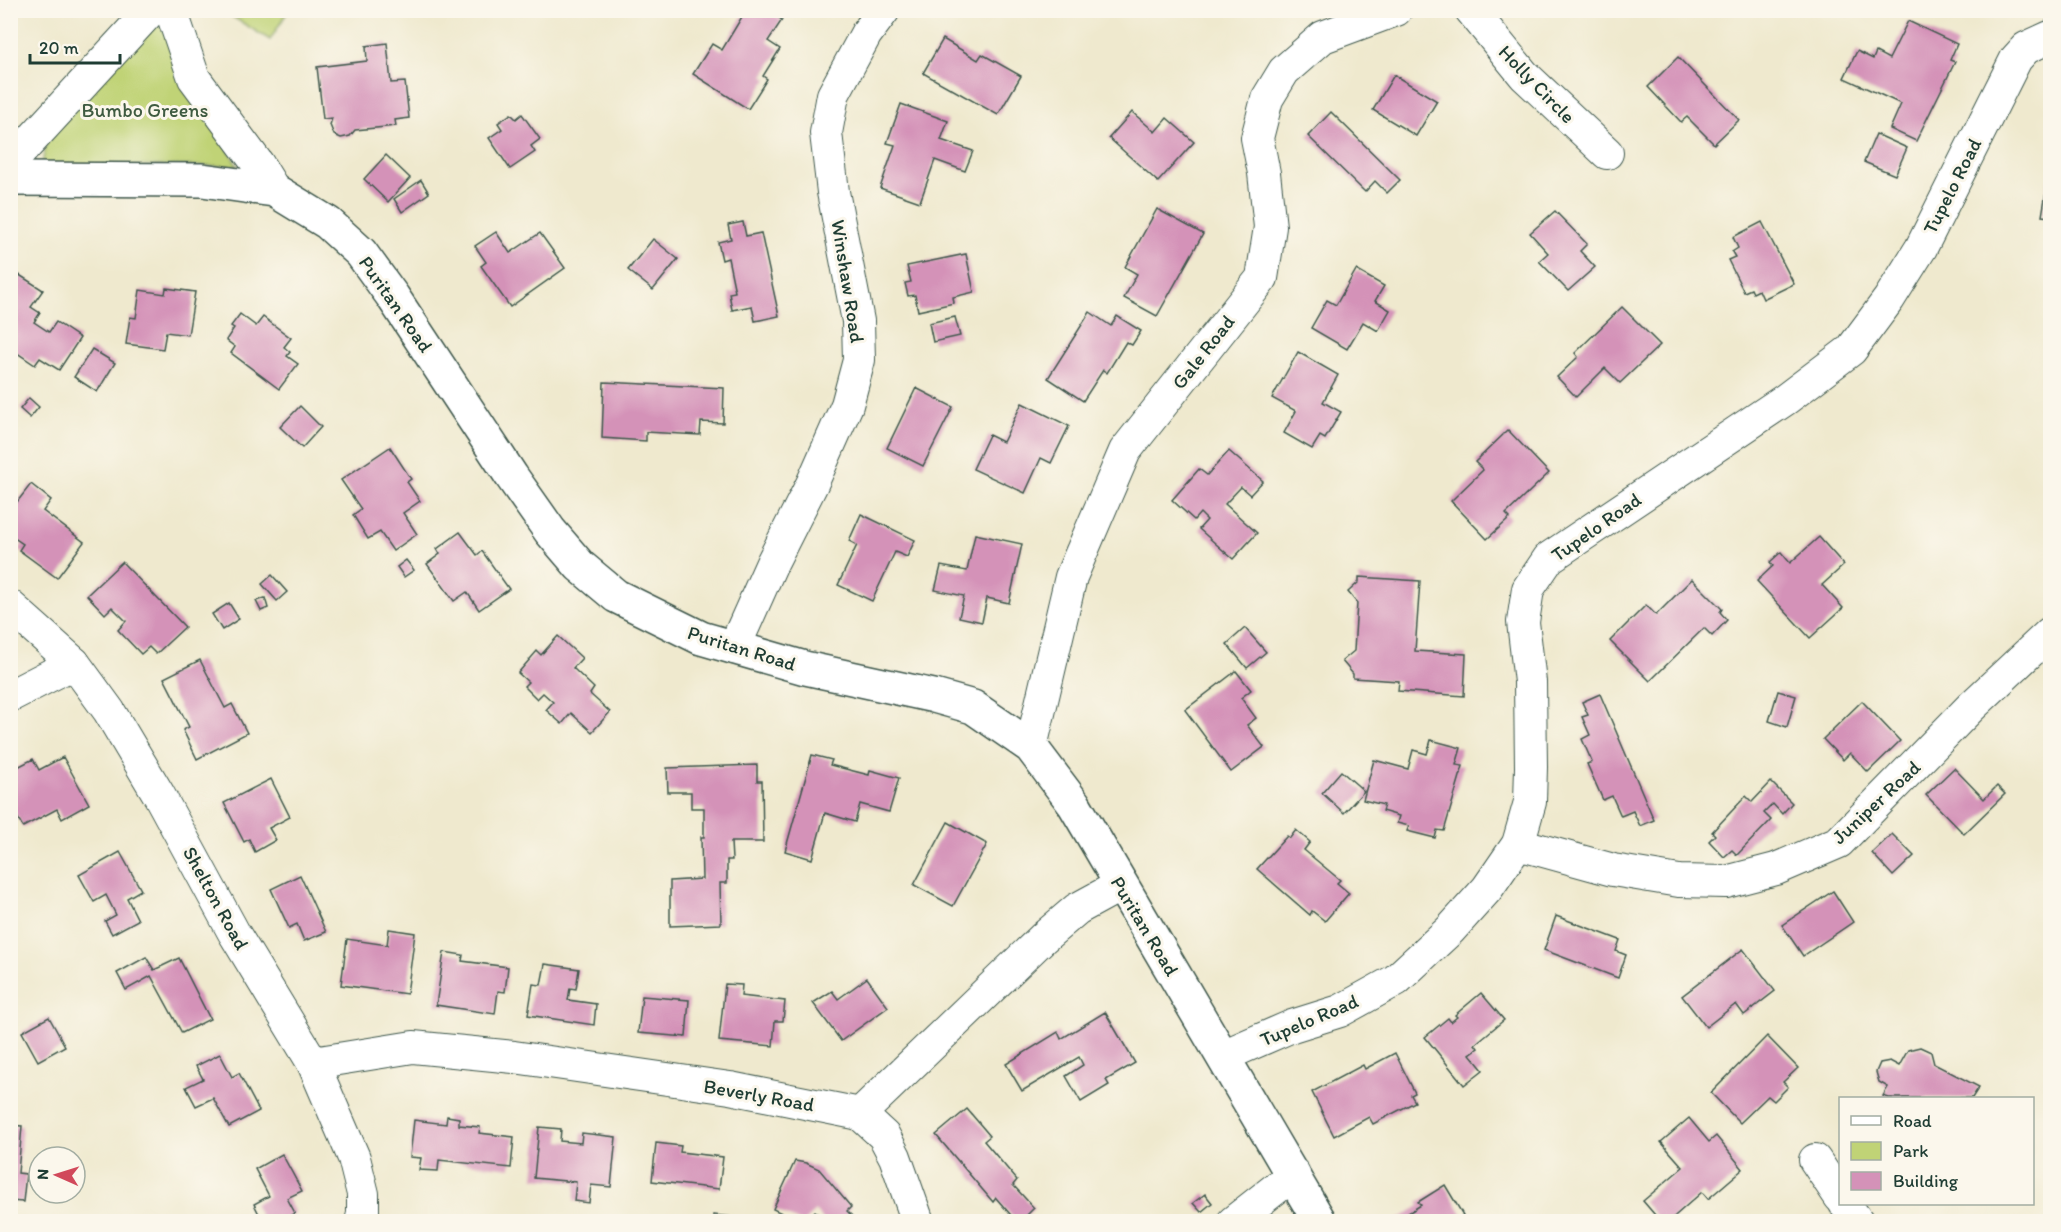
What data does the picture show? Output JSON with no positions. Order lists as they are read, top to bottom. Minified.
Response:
{"streets":{"street":["Holly Circle","Tupelo Road","Winshaw Road","Puritan Road","Gale Road","Juniper Road","Shelton Road","Beverly Road"]},"crossings":[["Tupelo Road","Puritan Road"],["Tupelo Road","Juniper Road"],["Winshaw Road","Puritan Road"],["Puritan Road","Gale Road"],["Shelton Road","Beverly Road"]],"parks":["Bumbo Greens"],"legend":["Road","Park","Building"],"scale_bar":"20 m","north":"left"}
